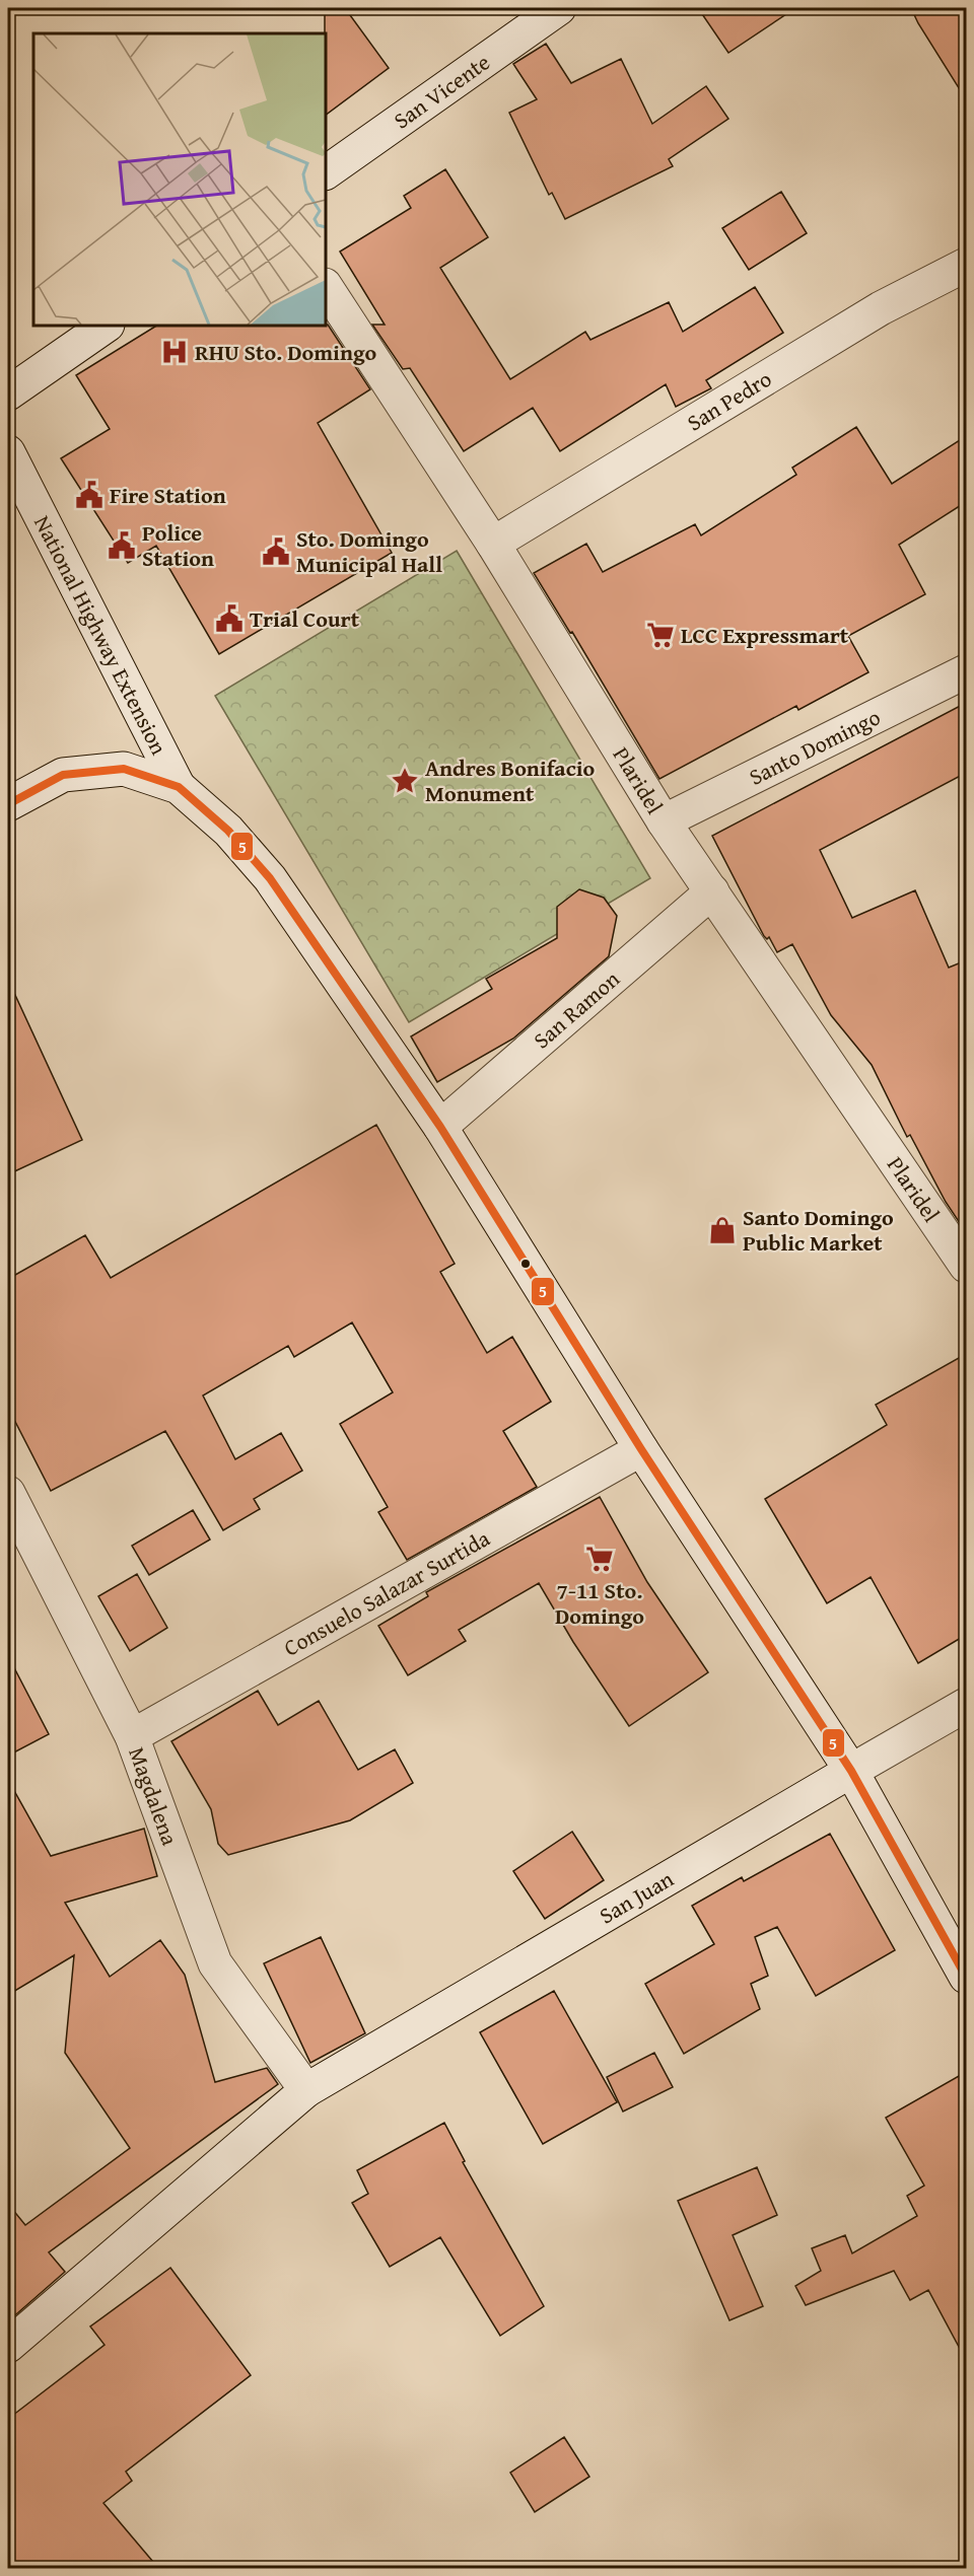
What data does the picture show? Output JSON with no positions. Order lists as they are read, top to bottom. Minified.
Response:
{"streets":{"street":["San Vicente","San Pedro","National Highway Extension","Santo Domingo","Plaridel","San Ramon","Consuelo Salazar Surtida","Magdalena","San Juan"]},"crossings":[["San Pedro","Plaridel"],["Santo Domingo","Plaridel"],["Plaridel","San Ramon"],["Consuelo Salazar Surtida","Magdalena"],["Magdalena","San Juan"]],"places":{"hospital":["RHU Sto. Domingo"],"public building":["Fire Station","Police Station","Sto. Domingo Municipal Hall","Trial Court"],"supermarket":["LCC Expressmart","7-11 Sto. Domingo"],"place":["Andres Bonifacio Monument"],"shop":["Santo Domingo Public Market"]},"lines":["transit line 5"]}
